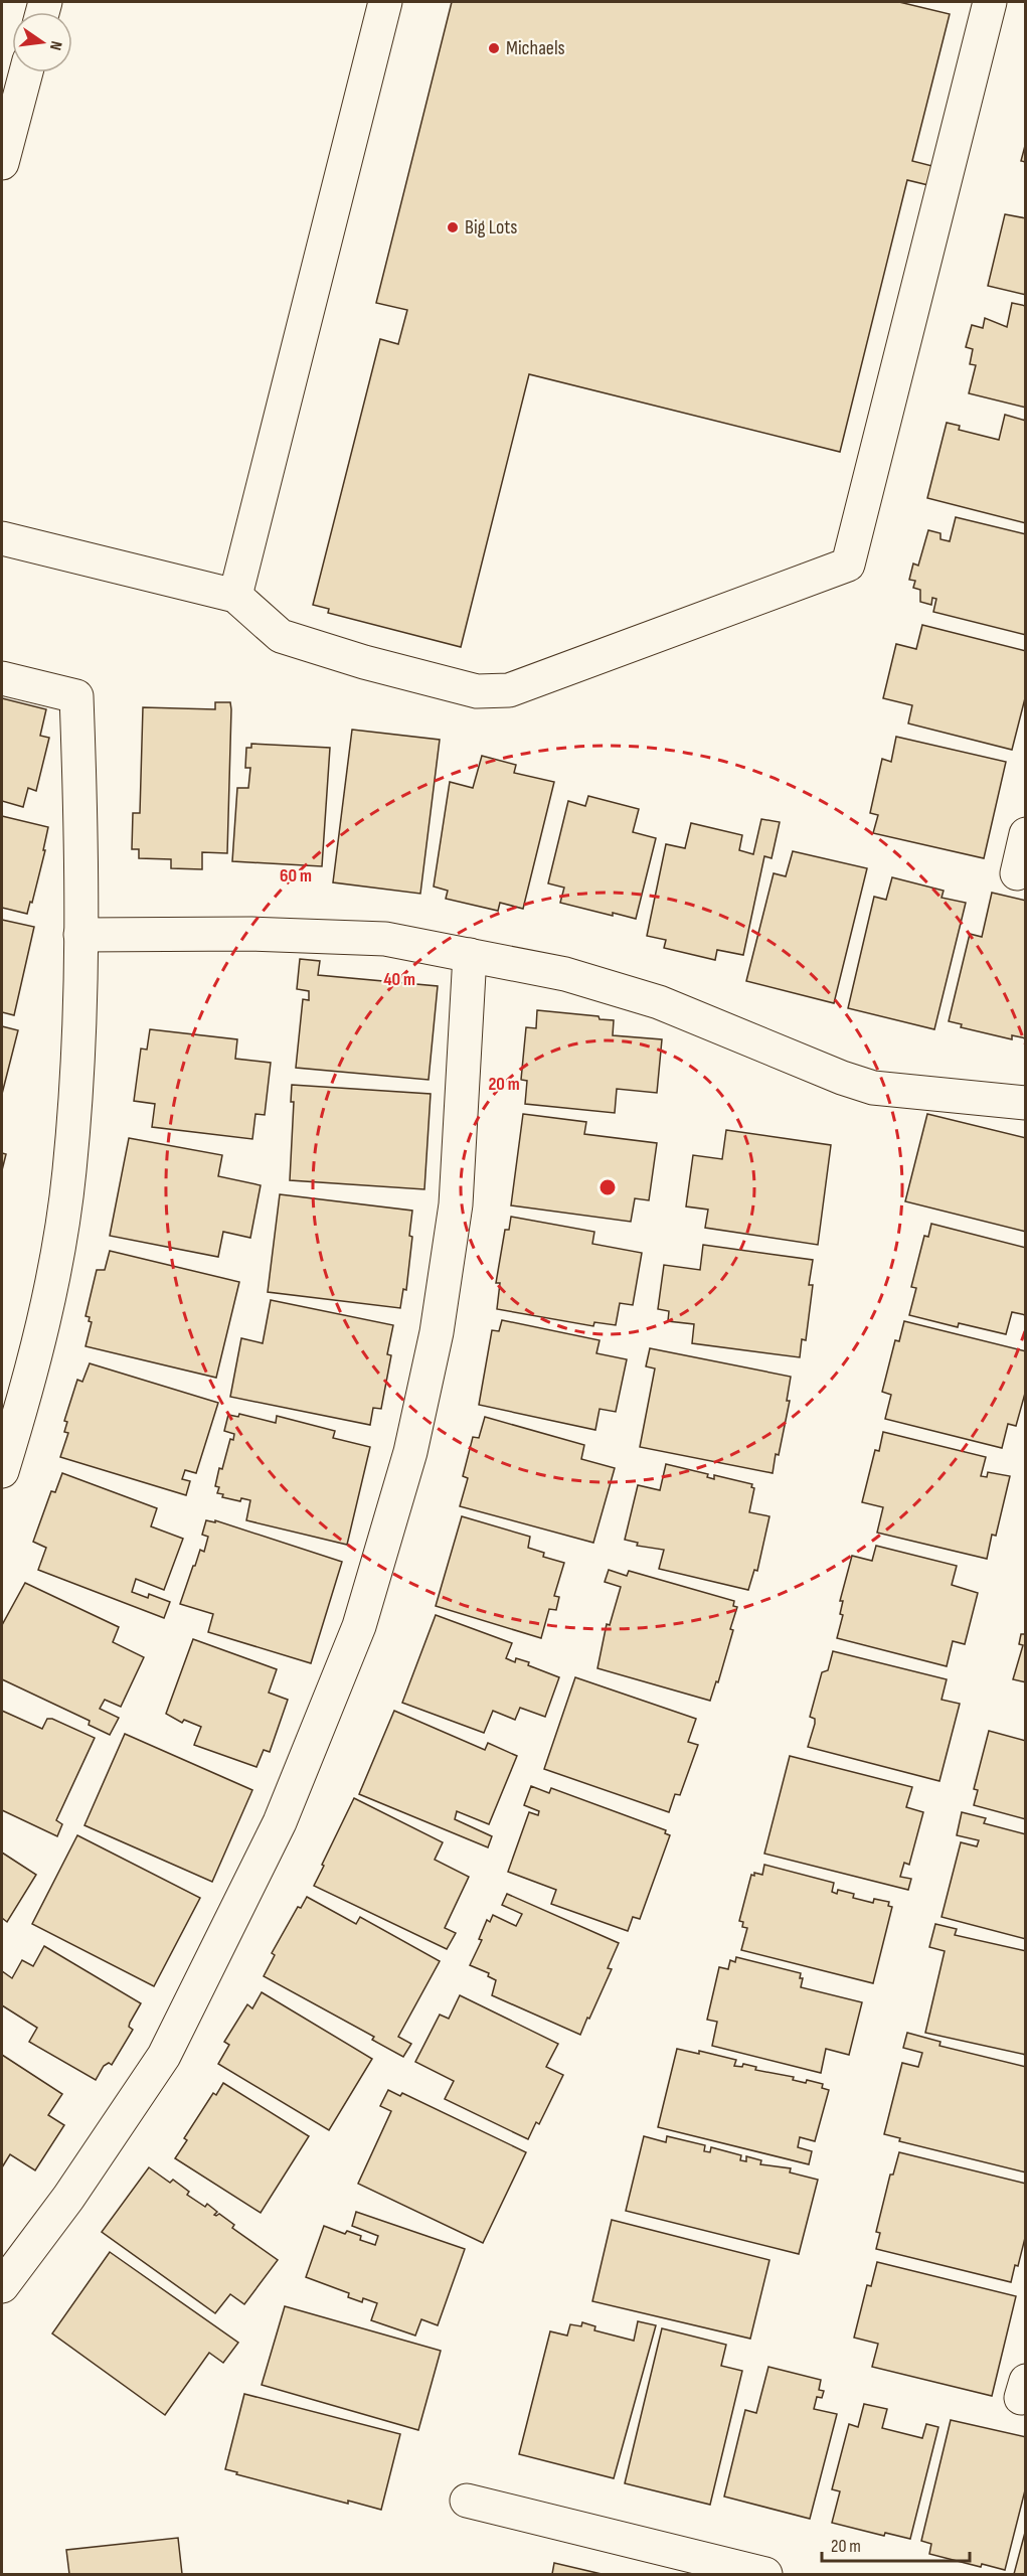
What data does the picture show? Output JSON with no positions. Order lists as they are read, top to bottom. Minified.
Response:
{"places":["Michaels","Big Lots"],"scale_bar":"20 m","north":"right","rings":["60 m","40 m","20 m"]}
